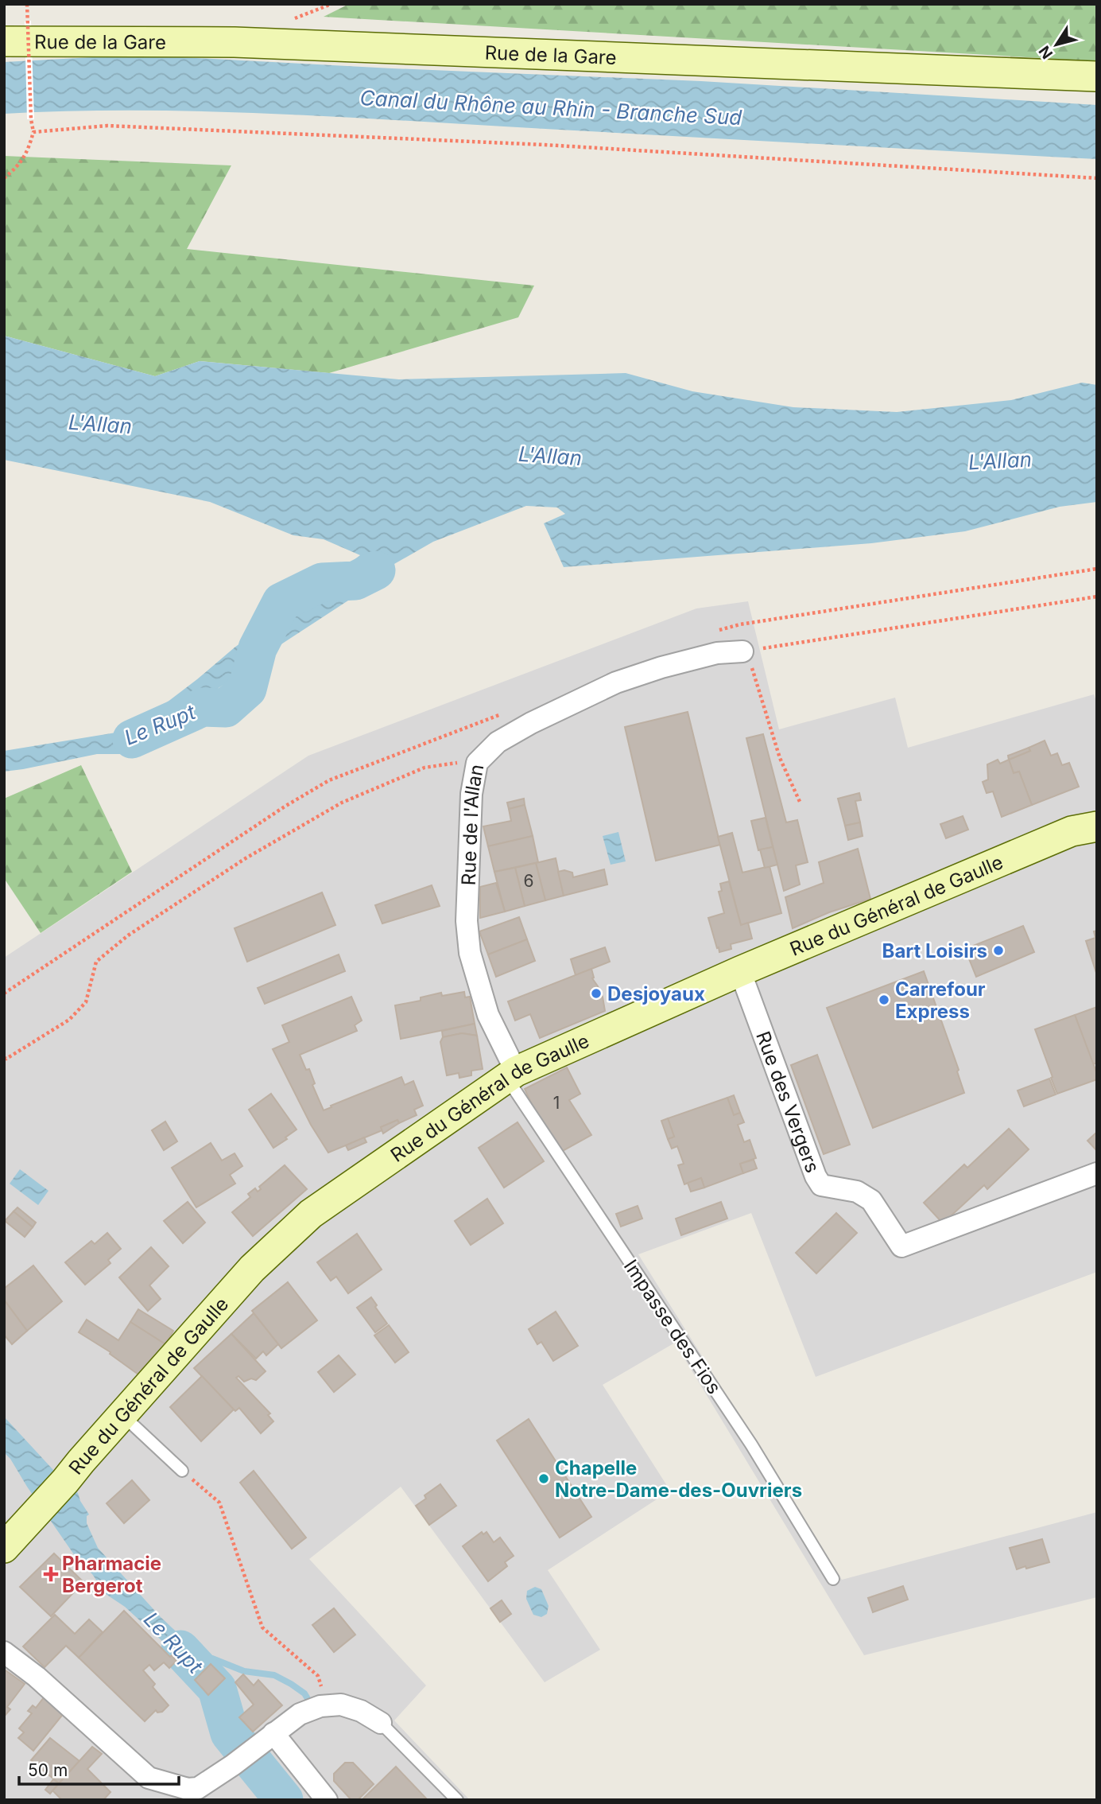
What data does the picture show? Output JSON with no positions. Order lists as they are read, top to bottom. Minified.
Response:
{"streets":{"main road":["Rue de la Gare","Rue du Général de Gaulle"],"street":["Rue de l'Allan","Rue des Vergers"],"lane":["Impasse des Fios"]},"crossings":[["Rue de l'Allan","Rue du Général de Gaulle"],["Rue de l'Allan","Impasse des Fios"],["Rue du Général de Gaulle","Rue des Vergers"],["Rue du Général de Gaulle","Impasse des Fios"]],"water":["Canal du Rhône au Rhin - Branche Sud","L'Allan","Le Rupt"],"places":{"other":["Bart Loisirs","Desjoyaux","Carrefour Express","Chapelle Notre-Dame-des-Ouvriers"],"health":["Pharmacie Bergerot"]},"house_numbers":["6","1"],"scale_bar":"50 m","north":"bottom left"}
